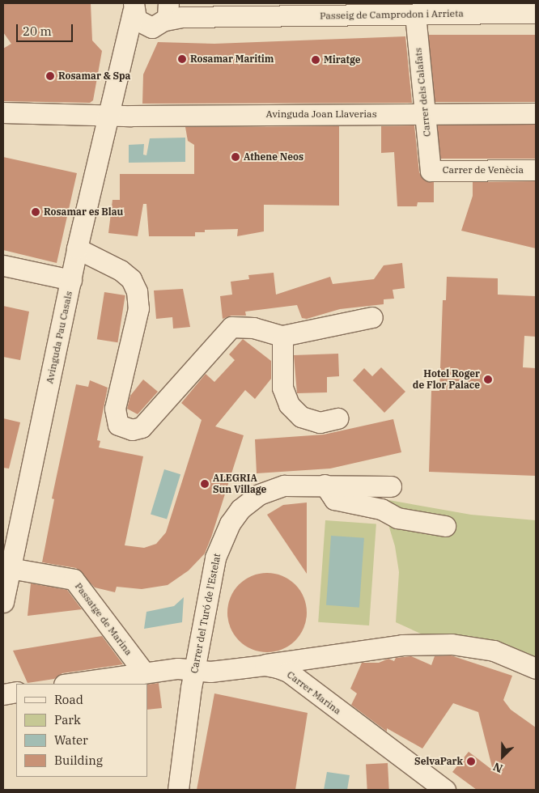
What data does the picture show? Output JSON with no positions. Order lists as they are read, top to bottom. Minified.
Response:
{"streets":{"street":["Passeig de Camprodon i Arrieta","Carrer dels Calafats","Avinguda Joan Llaverias","Carrer de Venècia","Avinguda Pau Casals","Carrer del Turó de l'Estelat","Passatge de Marina","Carrer Marina"]},"crossings":[["Passeig de Camprodon i Arrieta","Carrer dels Calafats"],["Passeig de Camprodon i Arrieta","Avinguda Pau Casals"],["Carrer dels Calafats","Avinguda Joan Llaverias"],["Carrer dels Calafats","Carrer de Venècia"],["Avinguda Joan Llaverias","Avinguda Pau Casals"],["Avinguda Pau Casals","Passatge de Marina"],["Carrer del Turó de l'Estelat","Carrer Marina"],["Passatge de Marina","Carrer Marina"]],"places":["Rosamar Maritim","Miratge","Rosamar & Spa","Athene Neos","Rosamar es Blau","Hotel Roger de Flor Palace","ALEGRIA Sun Village","SelvaPark"],"legend":["Road","Park","Water","Building"],"scale_bar":"20 m","north":"bottom left"}
